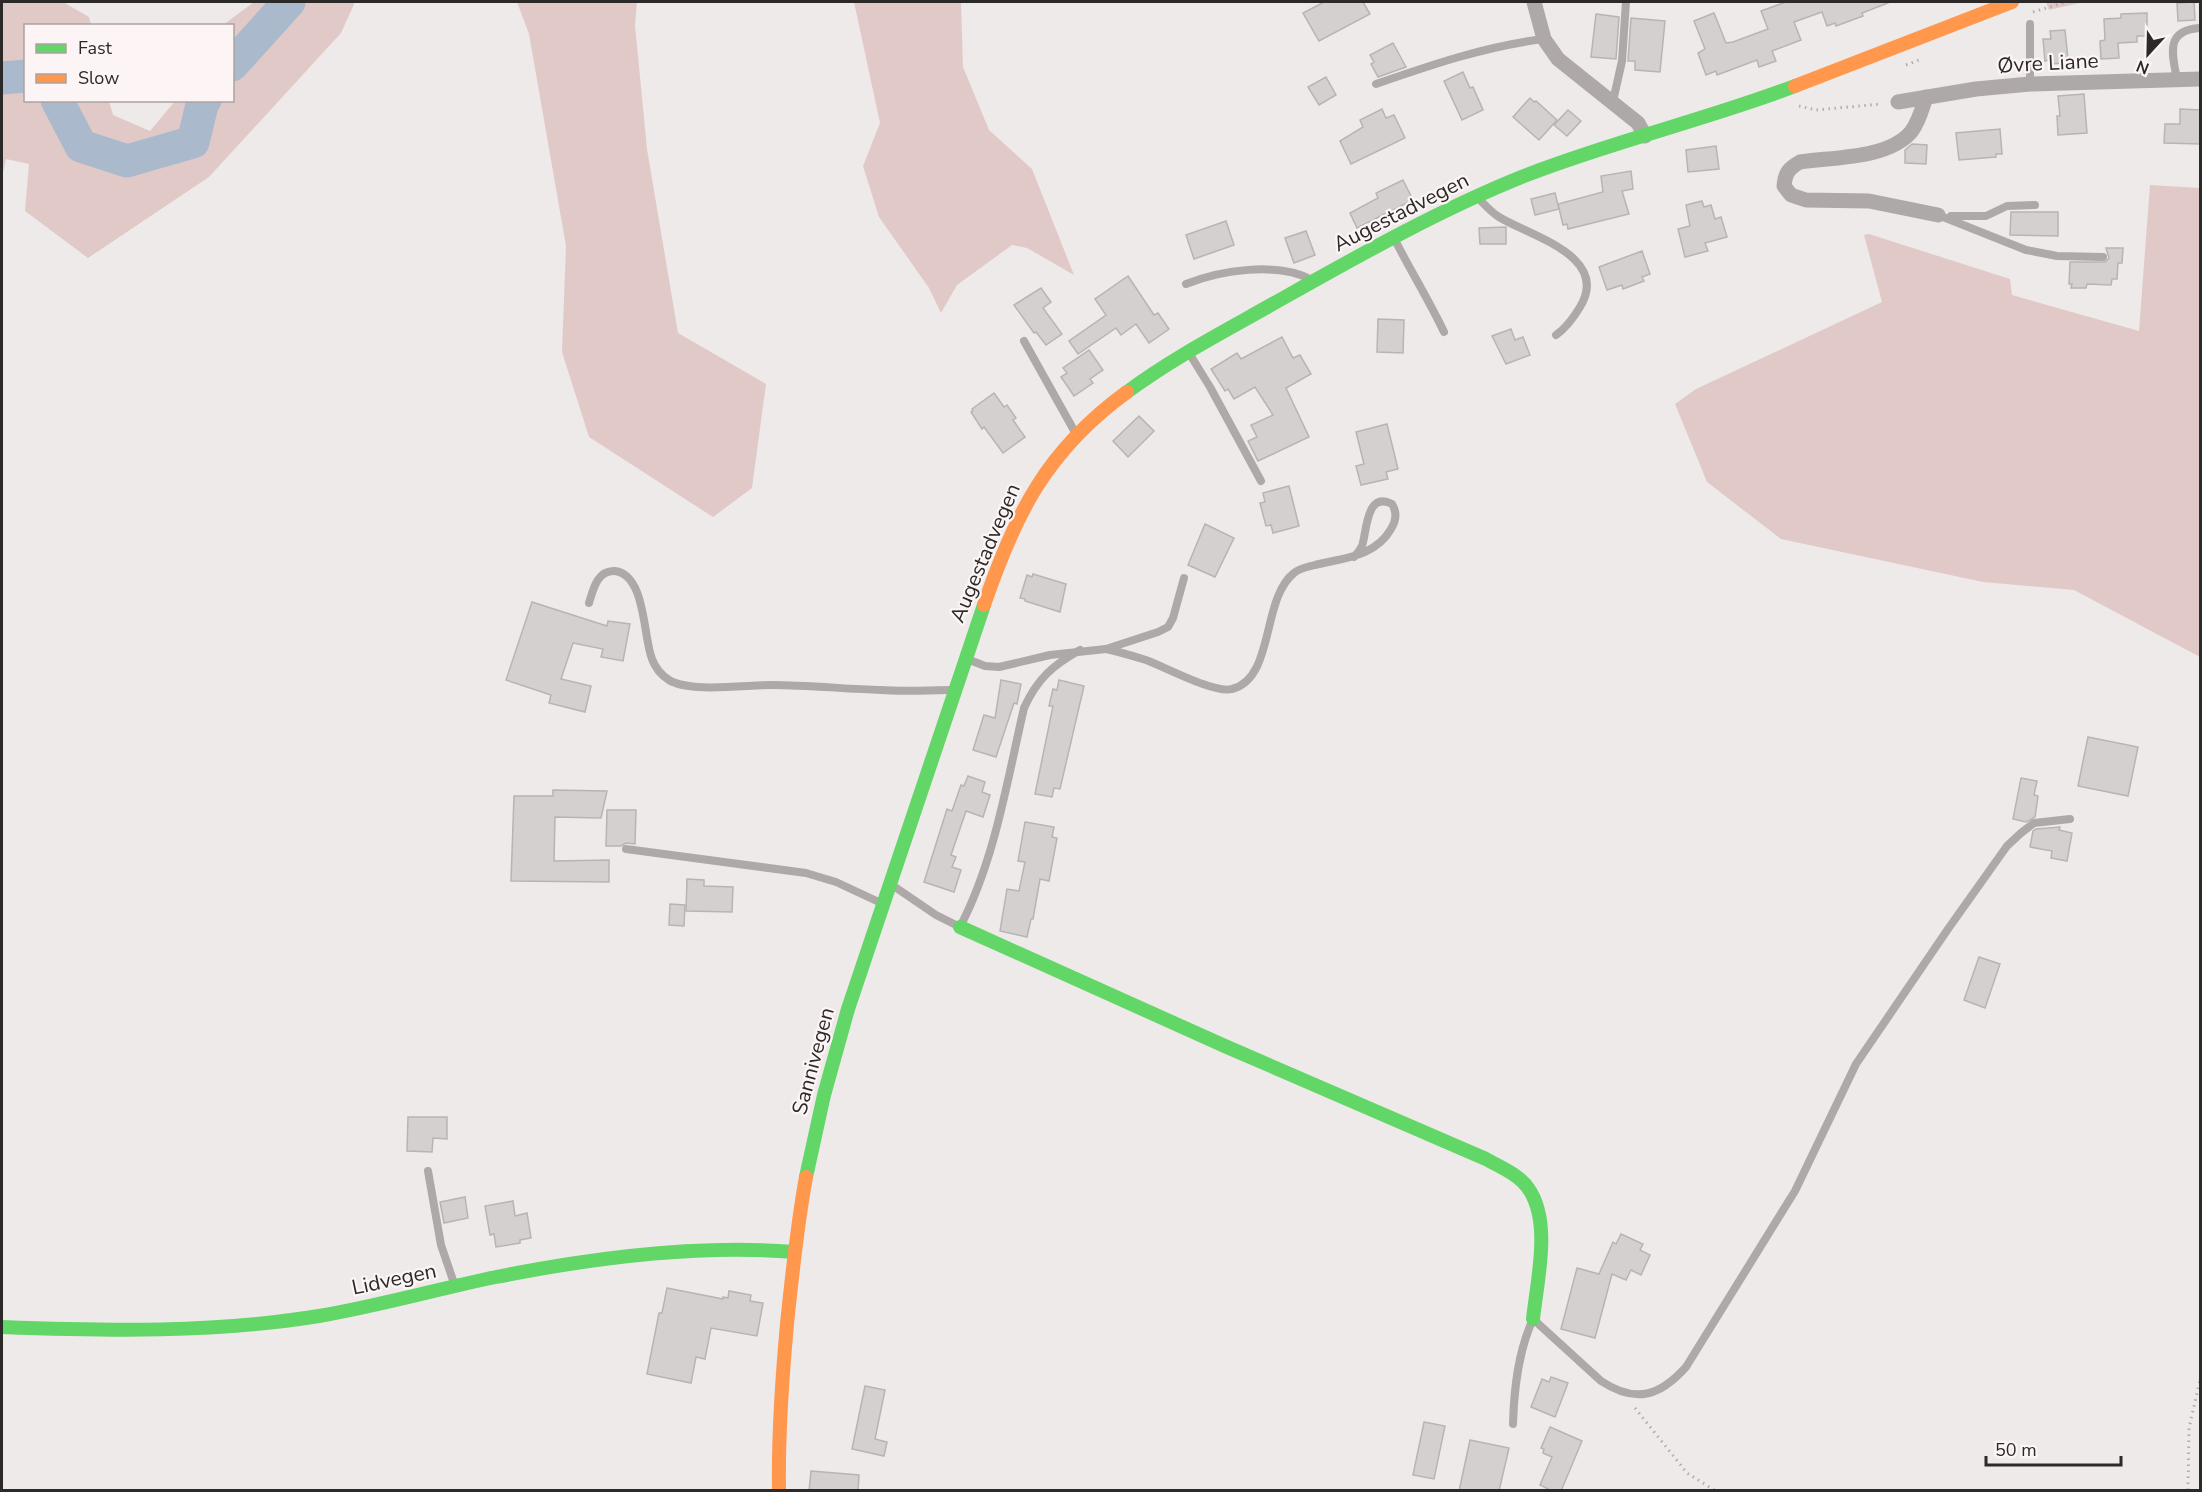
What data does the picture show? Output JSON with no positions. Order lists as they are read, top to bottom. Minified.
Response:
{"streets":{"main road":["Augestadvegen","Sannivegen","Lidvegen"],"street":["Øvre Liane"]},"crossings":[["Augestadvegen","Sannivegen"],["Sannivegen","Lidvegen"]],"legend":["Fast","Slow"],"scale_bar":"50 m","north":"bottom"}
